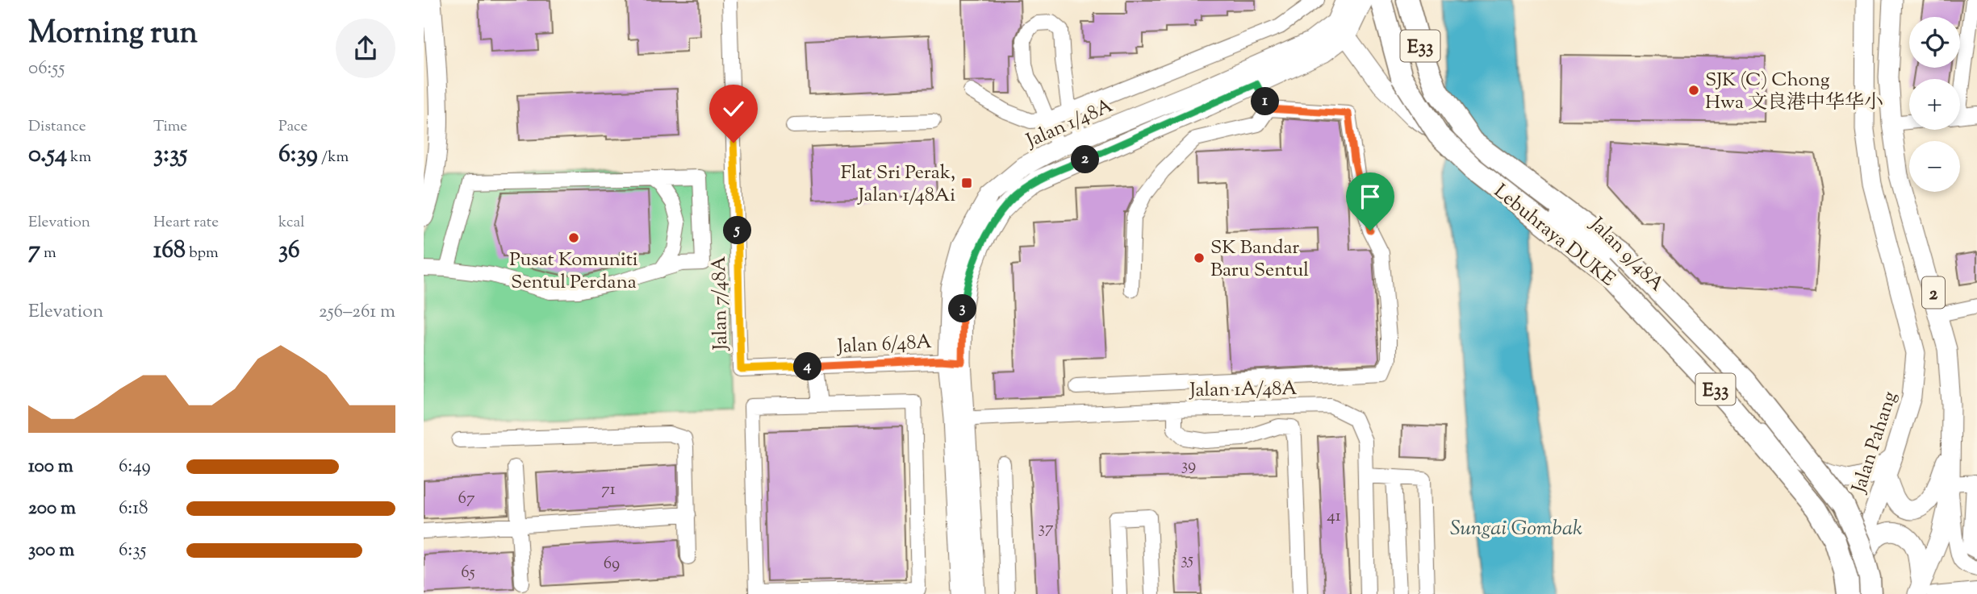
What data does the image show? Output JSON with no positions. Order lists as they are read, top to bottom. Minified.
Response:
{"streets":{"highway":["E33","Lebuhraya DUKE"],"main road":["Jalan 1/48A","Jalan 9/48A","2","Jalan Pahang"],"street":["Jalan 7/48A","Jalan 6/48A","Jalan 1A/48A"]},"crossings":[["Jalan 1/48A","Jalan 9/48A"],["Jalan 1/48A","Jalan 6/48A"],["Jalan 1/48A","Jalan 1A/48A"],["Lebuhraya DUKE","Jalan Pahang"],["Jalan 9/48A","Jalan Pahang"],["Jalan 7/48A","Jalan 6/48A"]],"water":["Sungai Gombak"],"places":{"other":["SJK (C) Chong Hwa 文良港中华华小","Pusat Komuniti Sentul Perdana","SK Bandar Baru Sentul"],"transit":["Flat Sri Perak, Jalan 1/48Ai"]},"house_numbers":["39","71","67","41","37","35","69","65"],"page":{"heading":["Morning run","06:55"],"map_buttons":["+","−"],"pins":["1","2","5","3","4"],"stats":[["Distance","0.54 km"],["Time","3:35"],["Pace","6:39 /km"],["Elevation","7 m"],["Heart rate","168 bpm"],["kcal","36"]],"chart":["Elevation","256–261 m"],"list":[{"name":"100 m","note":"6:49"},{"name":"200 m","note":"6:18"},{"name":"300 m","note":"6:35"}]}}
